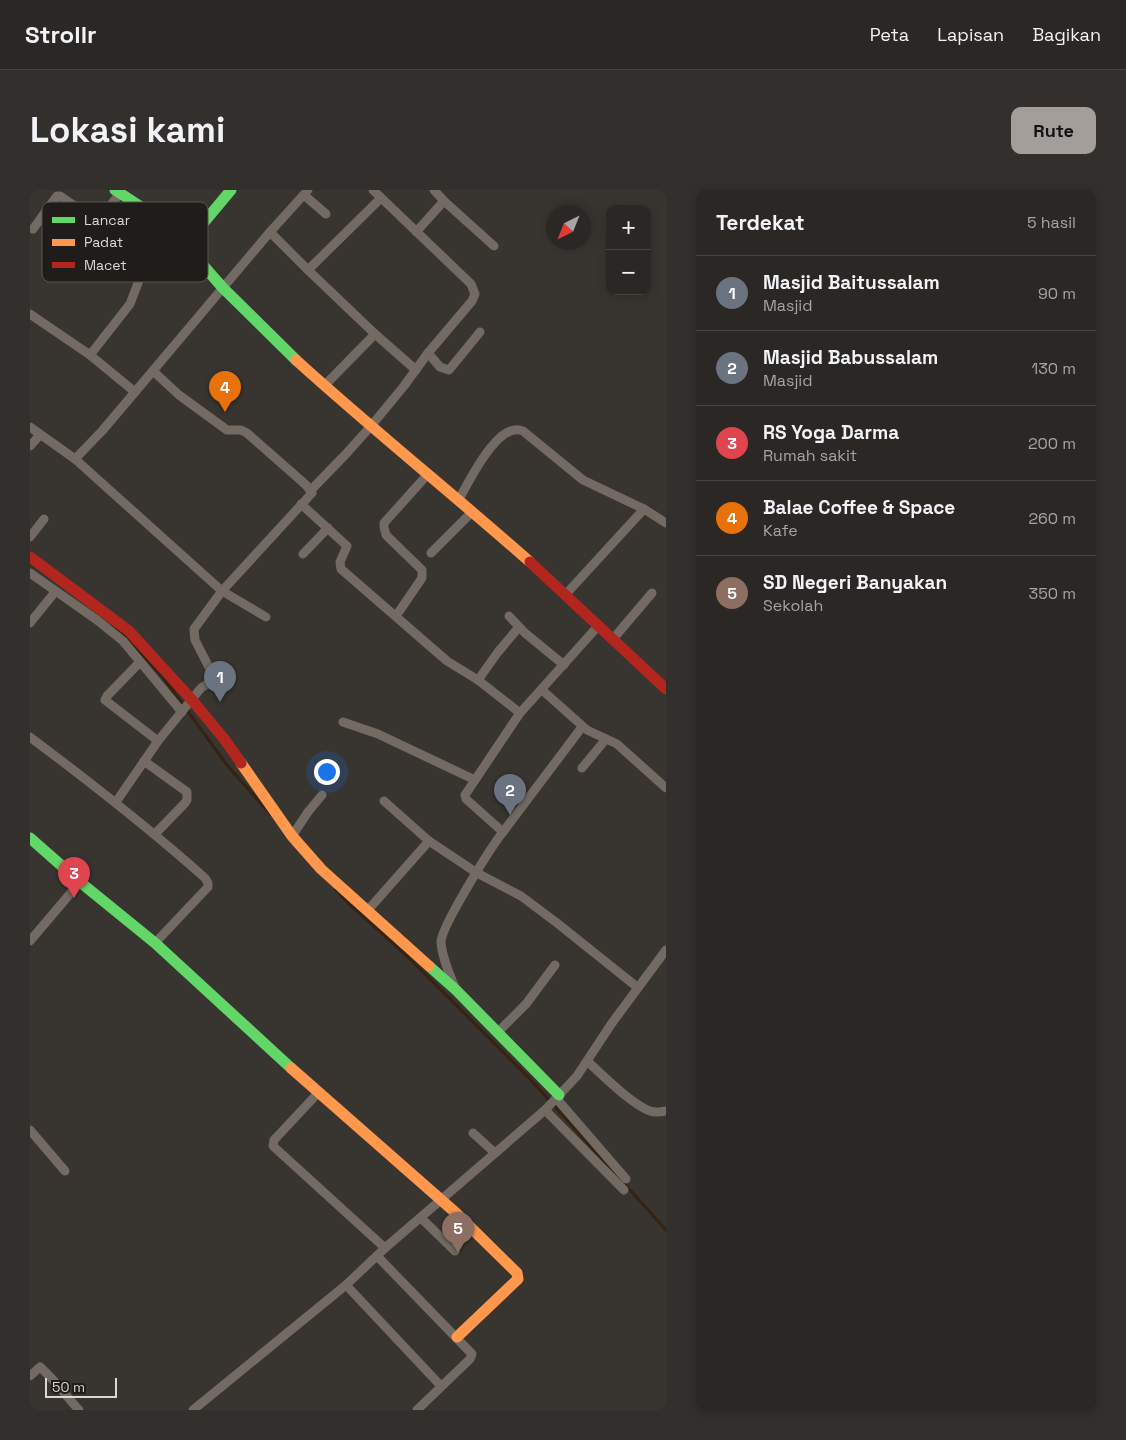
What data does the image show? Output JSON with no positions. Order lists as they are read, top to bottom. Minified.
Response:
{"legend":["Lancar","Padat","Macet"],"scale_bar":"50 m","north":"bottom left","page":{"header":"Strollr","nav":["Peta","Lapisan","Bagikan"],"buttons":"Rute","title":"Lokasi kami","heading":["Terdekat","5 hasil"],"map_buttons":["+","−"],"list":[{"mark":"1","name":"Masjid Baitussalam","note":"Masjid","value":"90 m"},{"mark":"2","name":"Masjid Babussalam","note":"Masjid","value":"130 m"},{"mark":"3","name":"RS Yoga Darma","note":"Rumah sakit","value":"200 m"},{"mark":"4","name":"Balae Coffee & Space","note":"Kafe","value":"260 m"},{"mark":"5","name":"SD Negeri Banyakan","note":"Sekolah","value":"350 m"}],"pins":["4","1","2","3","5"],"scale":"50 m"}}
